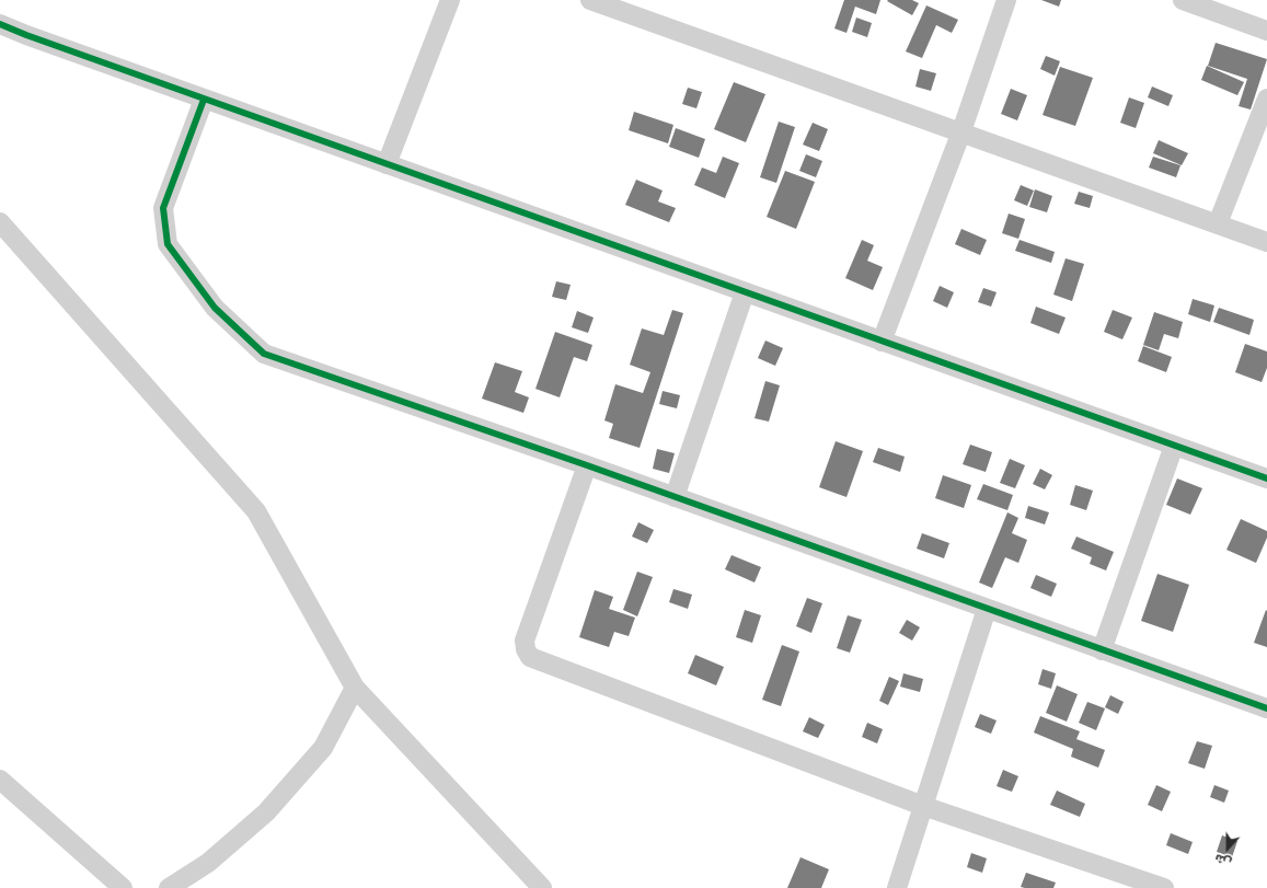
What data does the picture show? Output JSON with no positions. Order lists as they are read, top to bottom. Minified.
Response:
{"north":"bottom"}
